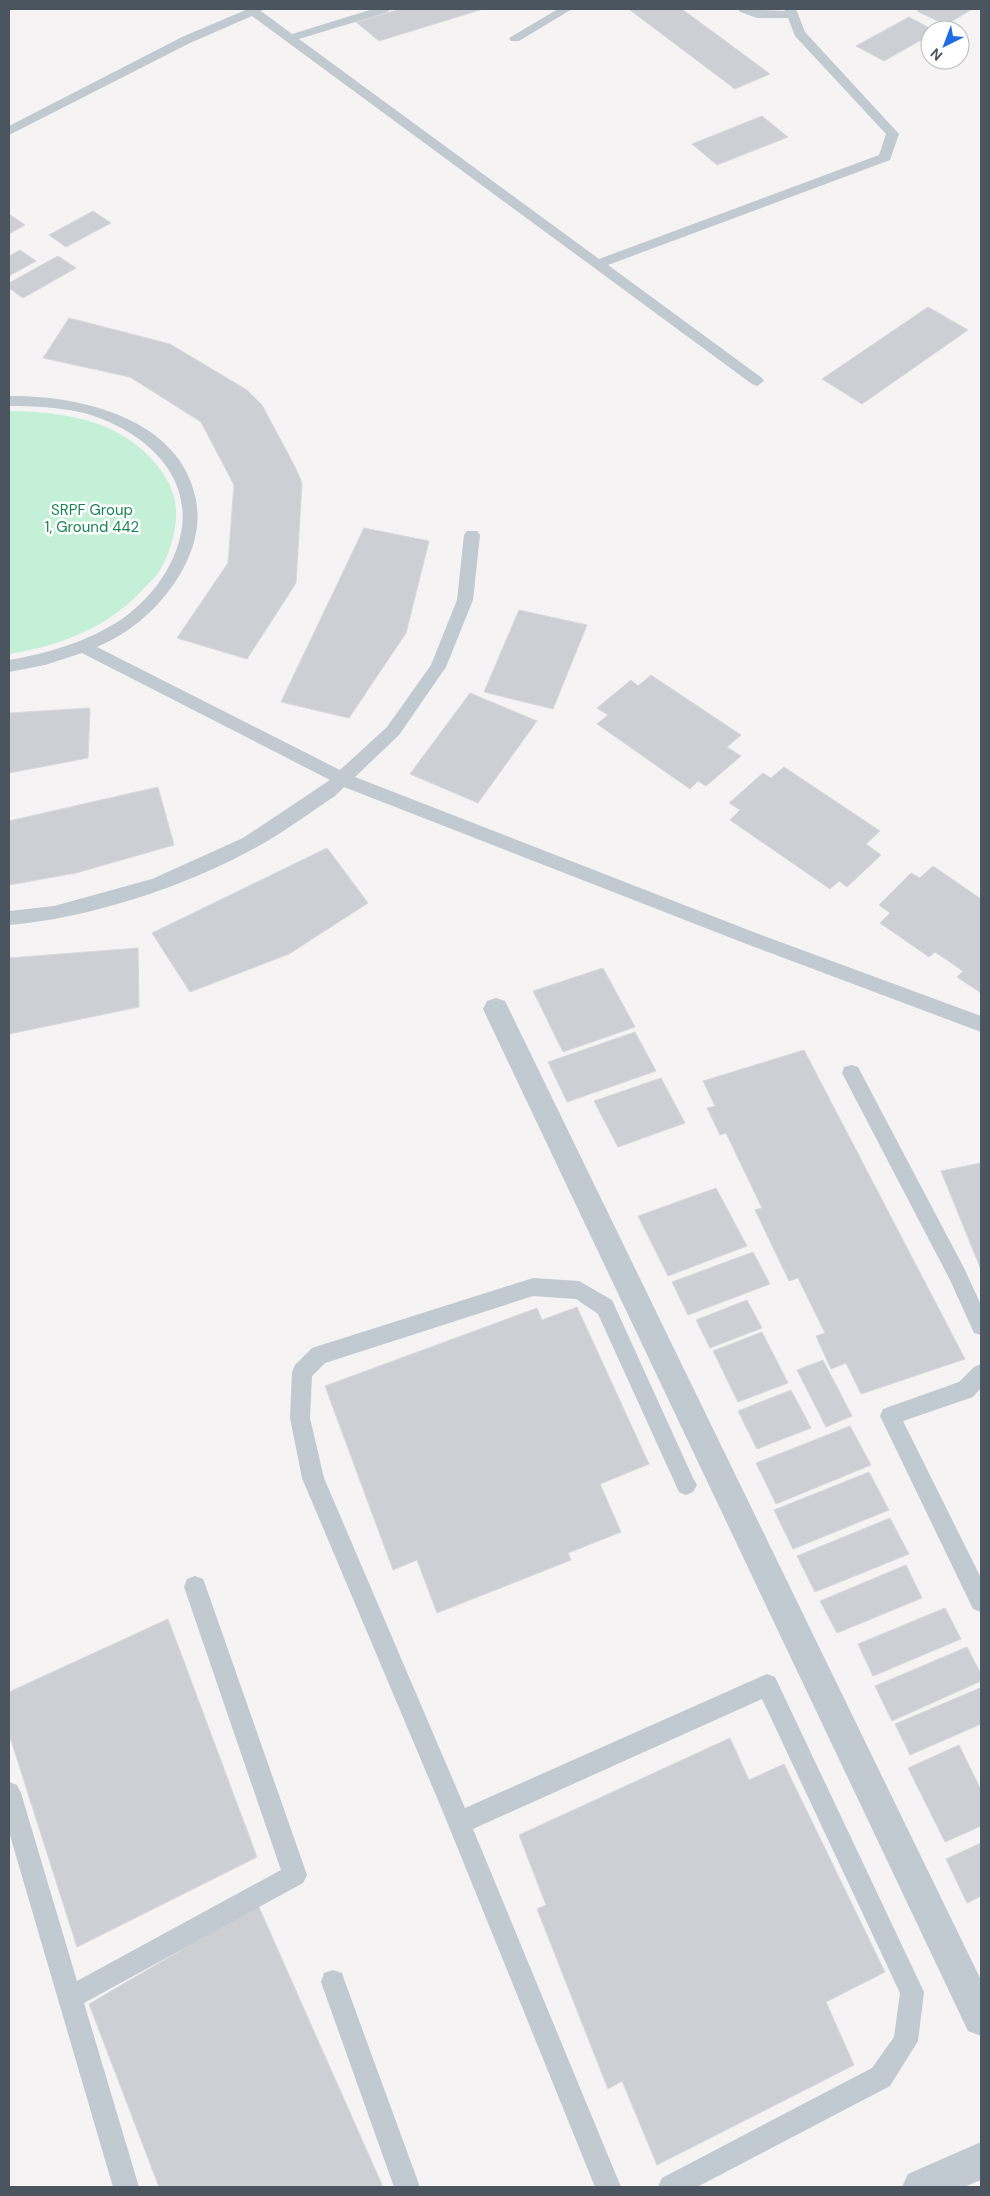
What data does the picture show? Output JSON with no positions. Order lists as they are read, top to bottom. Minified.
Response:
{"parks":["SRPF Group 1, Ground 442"],"north":"bottom left"}
